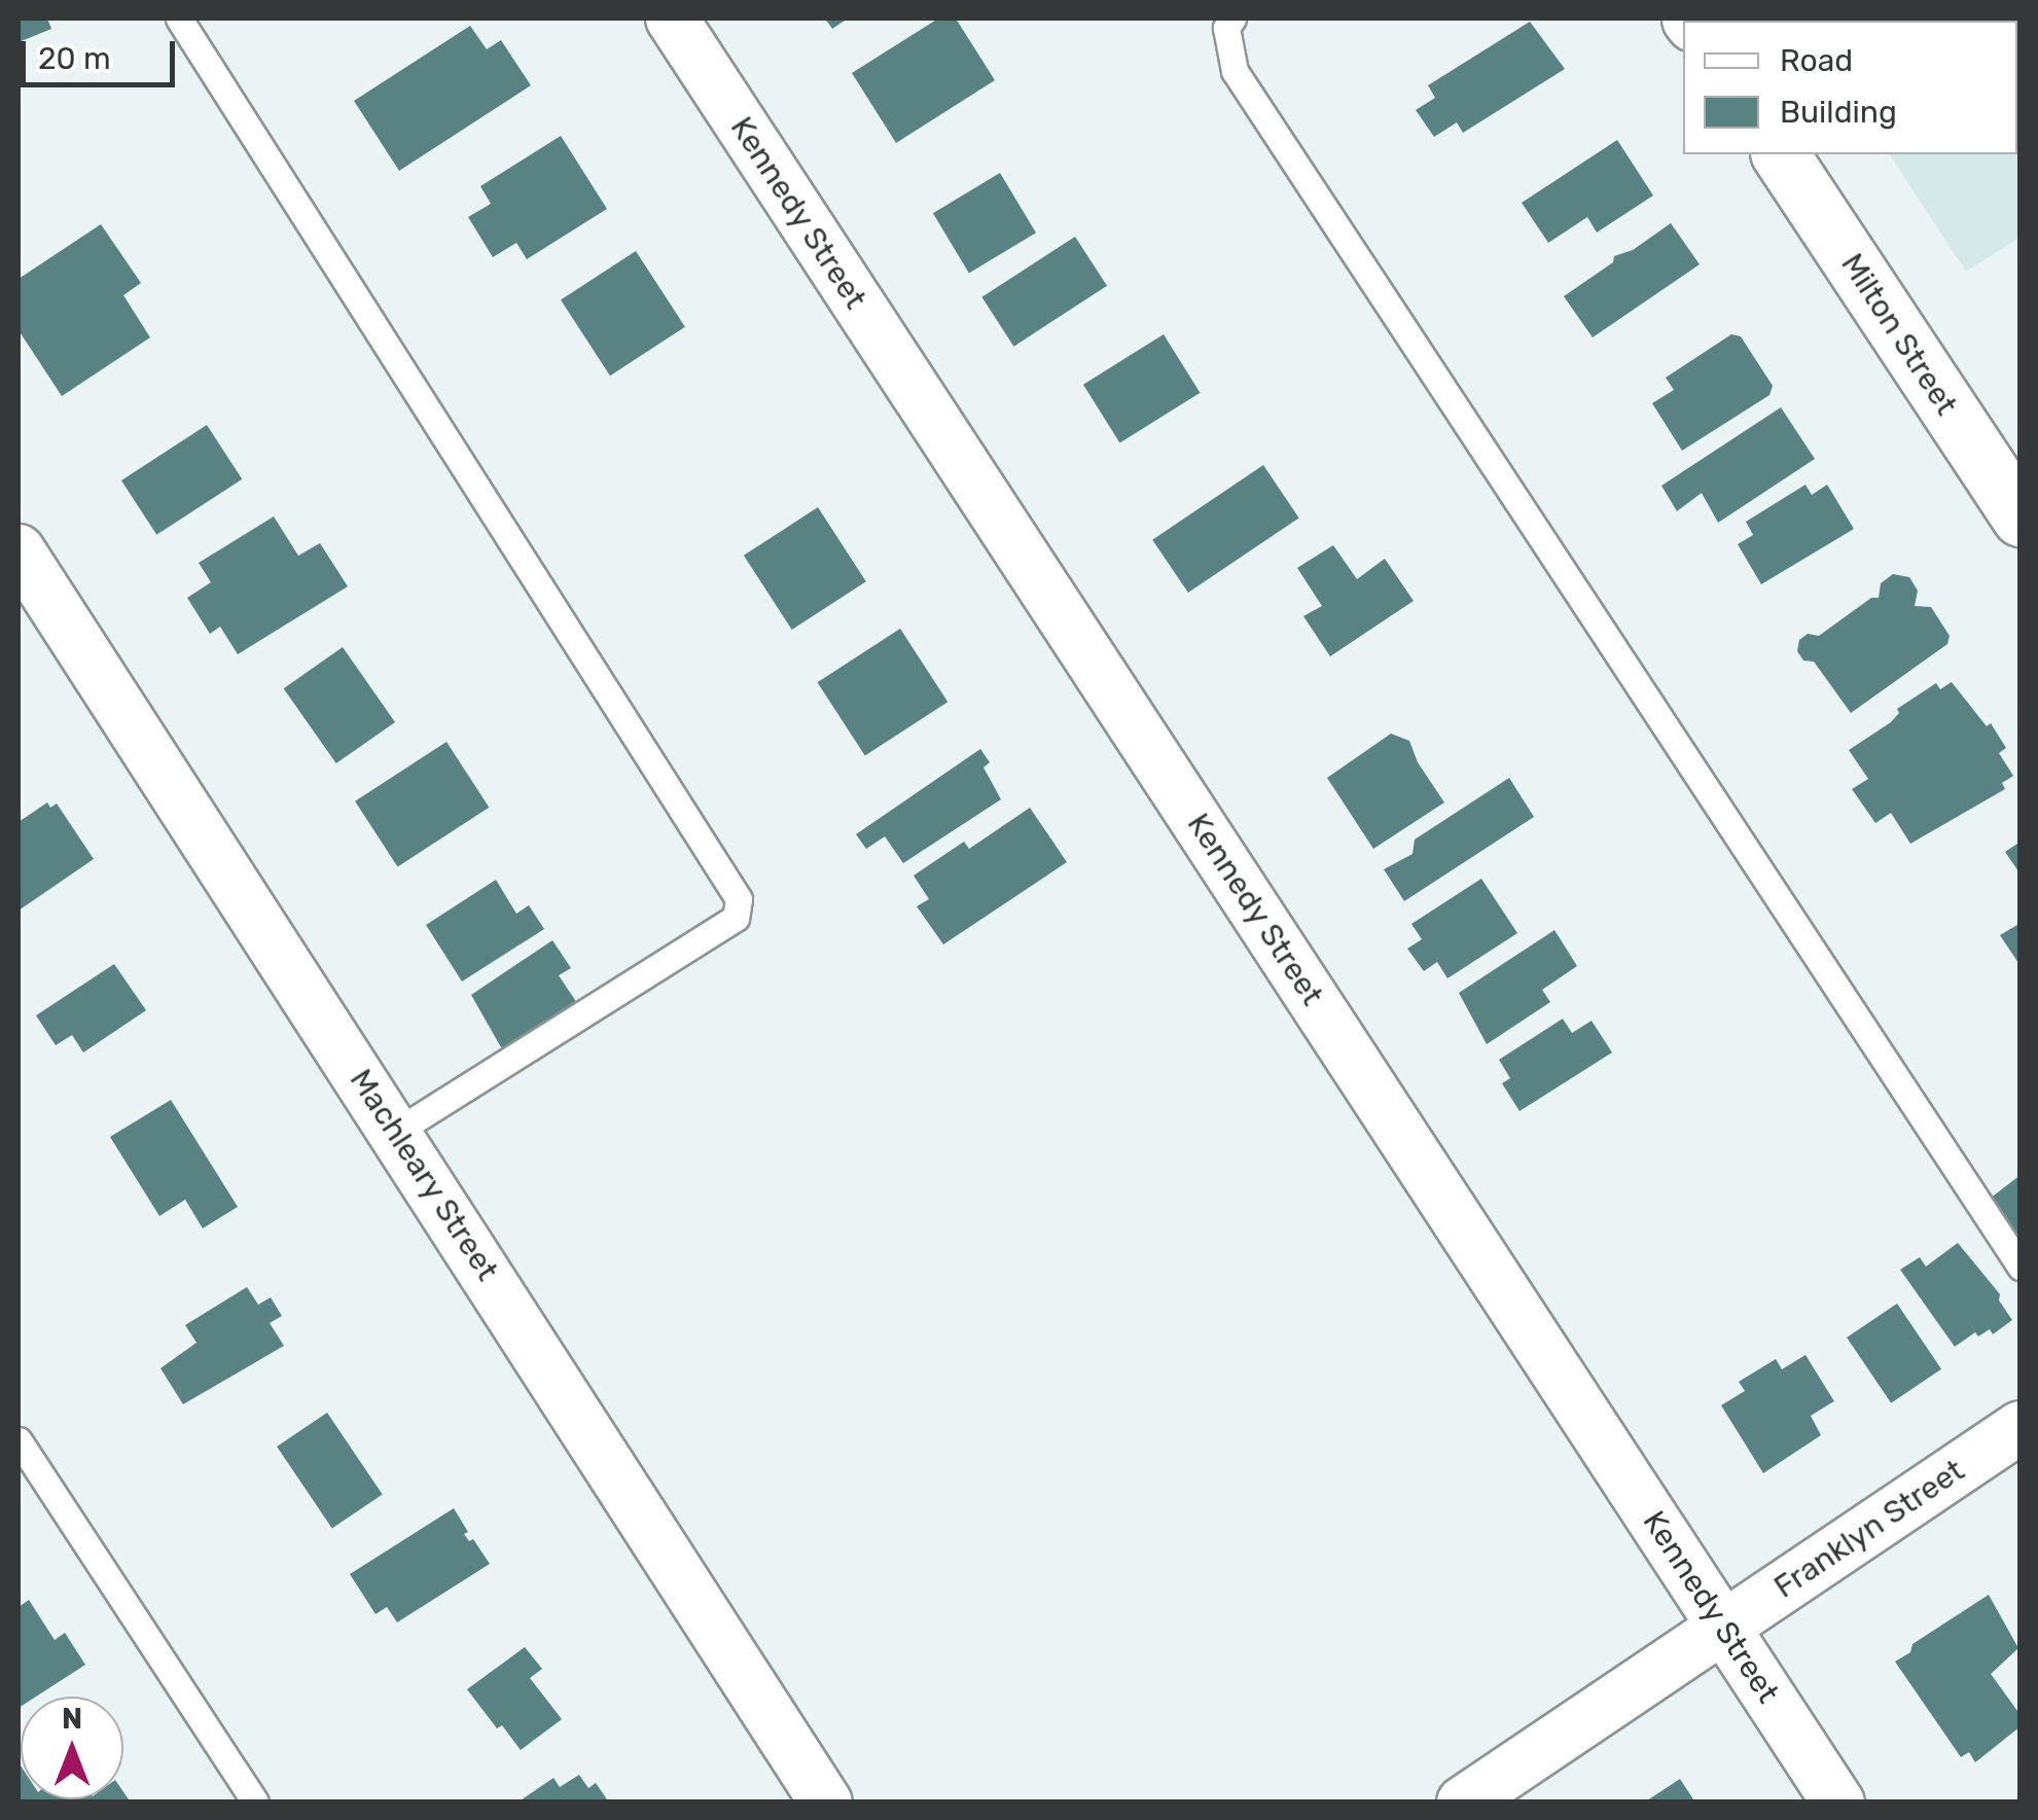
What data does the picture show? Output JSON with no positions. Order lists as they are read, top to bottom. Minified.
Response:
{"streets":{"street":["Kennedy Street","Milton Street","Machleary Street","Franklyn Street"]},"crossings":[["Kennedy Street","Franklyn Street"]],"legend":["Road","Building"],"scale_bar":"20 m","north":"top"}
